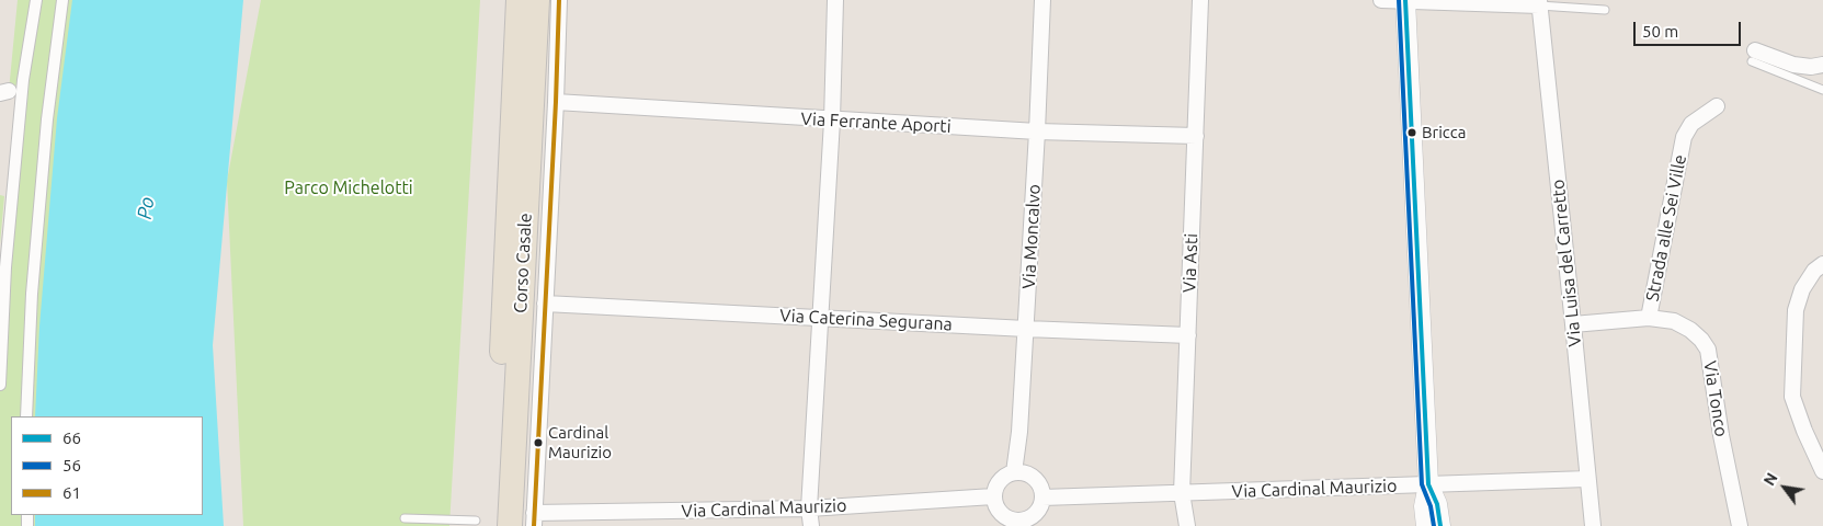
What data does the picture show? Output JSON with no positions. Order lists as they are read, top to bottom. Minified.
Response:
{"streets":{"main road":["Corso Casale"],"street":["Via Ferrante Aporti","Strada alle Sei Ville","Via Moncalvo","Via Asti","Via Luisa del Carretto","Via Caterina Segurana","Via Tonco","Via Cardinal Maurizio"]},"crossings":[["Via Ferrante Aporti","Via Moncalvo"],["Via Ferrante Aporti","Corso Casale"],["Via Ferrante Aporti","Via Asti"],["Strada alle Sei Ville","Via Tonco"],["Via Moncalvo","Via Caterina Segurana"],["Via Moncalvo","Via Cardinal Maurizio"],["Corso Casale","Via Caterina Segurana"],["Corso Casale","Via Cardinal Maurizio"],["Via Asti","Via Caterina Segurana"],["Via Asti","Via Cardinal Maurizio"],["Via Luisa del Carretto","Via Tonco"],["Via Luisa del Carretto","Via Cardinal Maurizio"]],"water":["Po"],"parks":["Parco Michelotti"],"places":["Bricca","Cardinal Maurizio"],"lines":["transit line 66","transit line 56","transit line 61"],"legend":["66","56","61"],"scale_bar":"50 m","north":"top left"}
